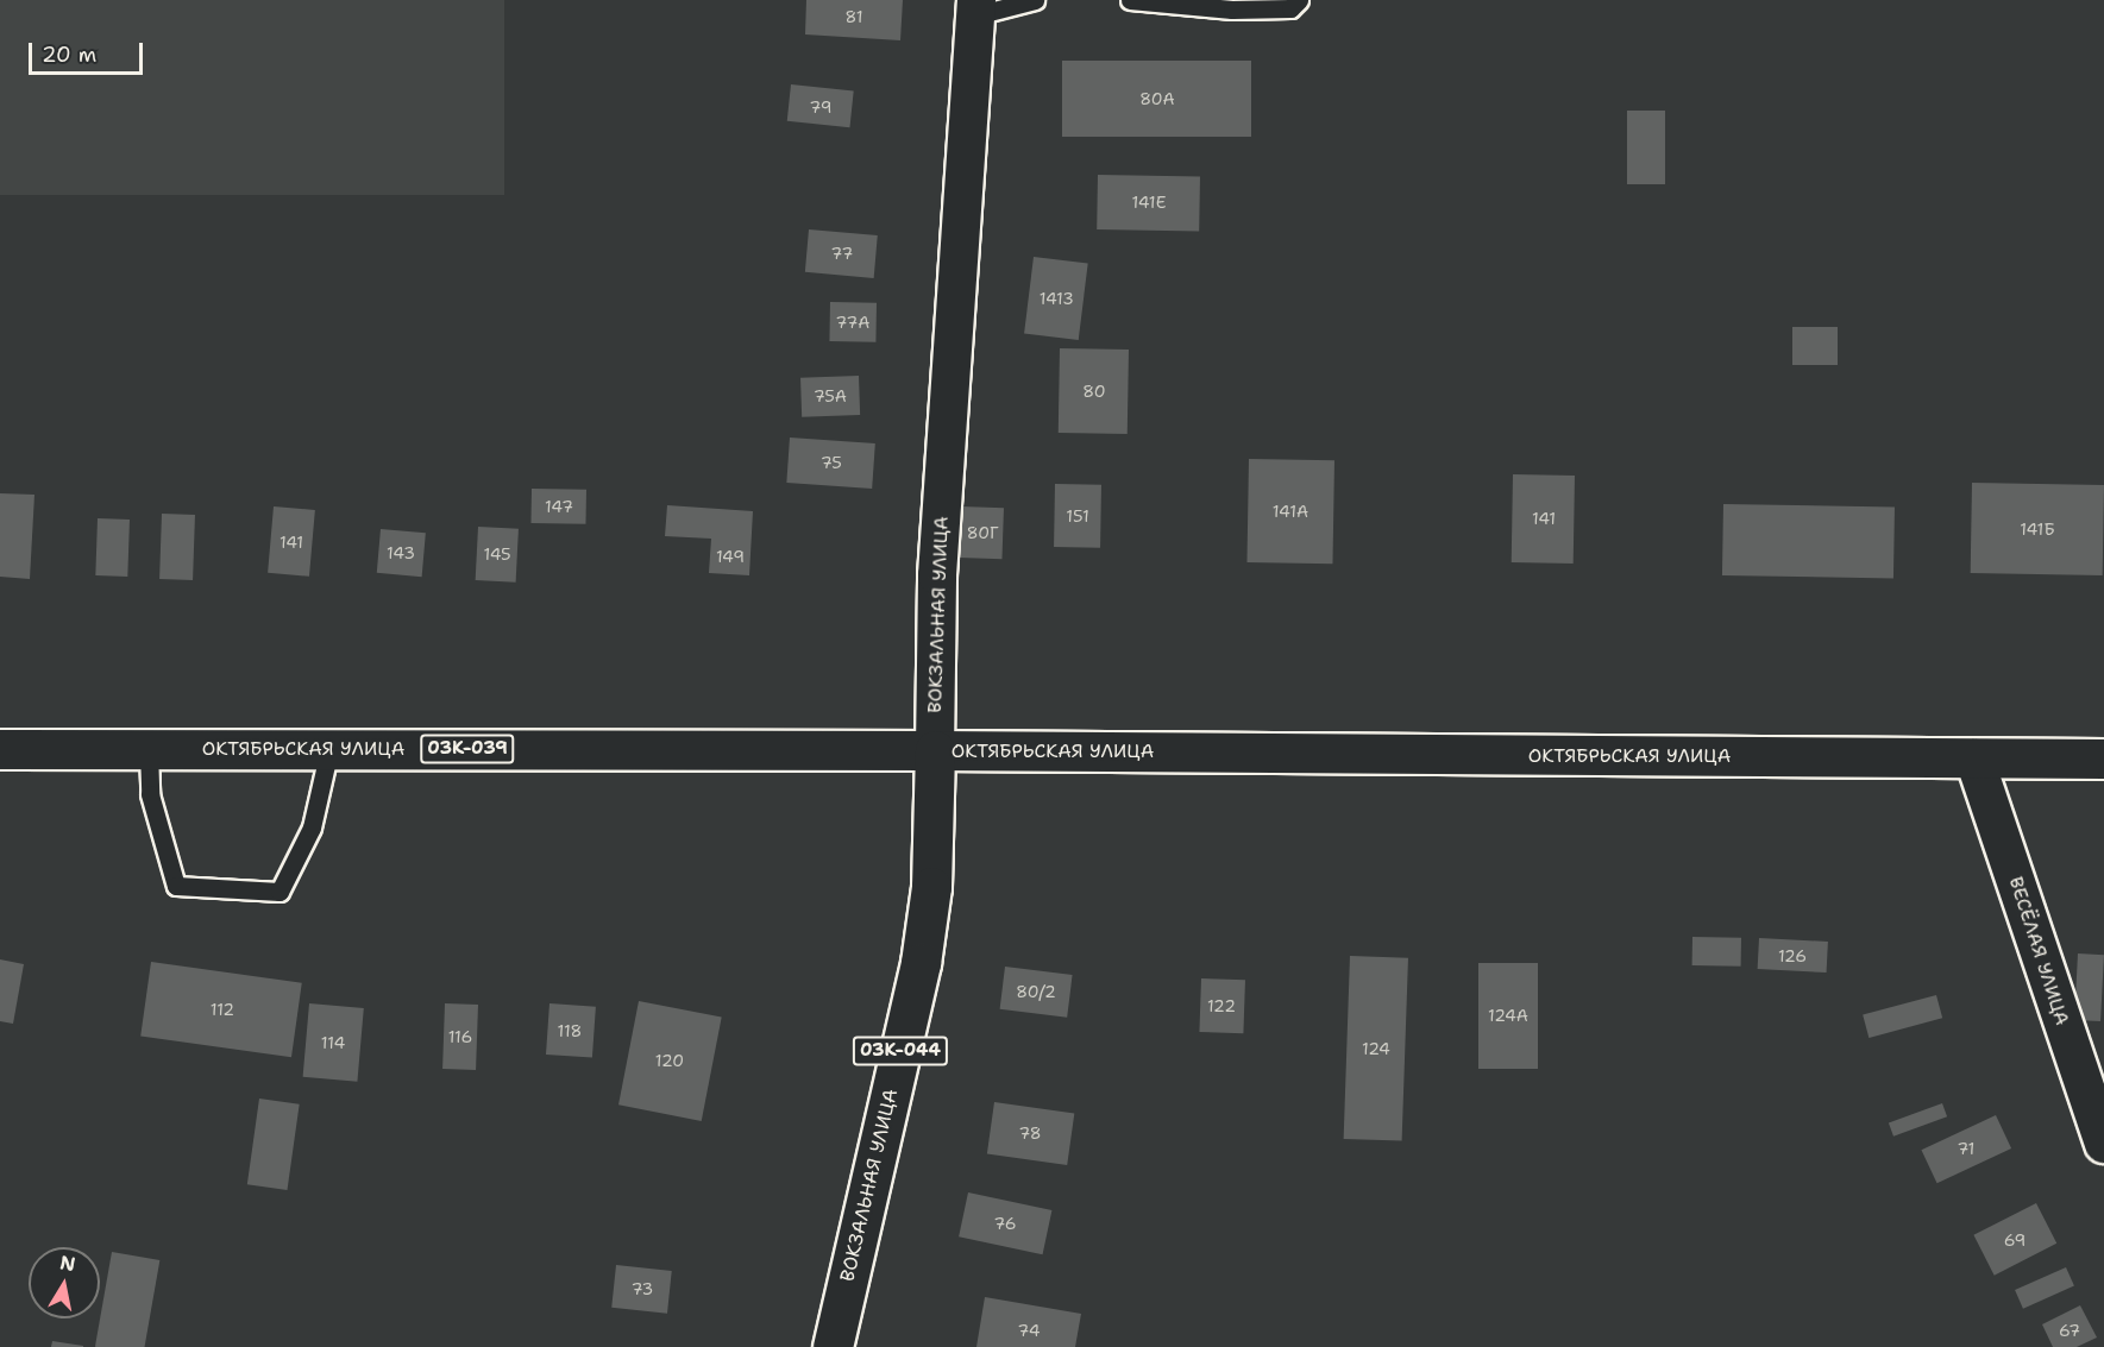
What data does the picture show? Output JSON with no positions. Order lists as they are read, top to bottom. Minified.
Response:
{"streets":{"main road":["ВОКЗАЛЬНАЯ УЛИЦА","ОКТЯБРЬСКАЯ УЛИЦА","03К-039","03К-044"],"street":["ВЕСЁЛАЯ УЛИЦА"]},"crossings":[["ВОКЗАЛЬНАЯ УЛИЦА","ОКТЯБРЬСКАЯ УЛИЦА"],["ОКТЯБРЬСКАЯ УЛИЦА","ВЕСЁЛАЯ УЛИЦА"]],"house_numbers":["81","80А","79","141Е","77","141З","77А","80","75А","75","147","141А","151","141","141Б","80Г","141","143","145","149","126","80/2","122","112","124А","118","116","114","124","120","78","71","76","69","73","74","67"],"scale_bar":"20 m","north":"top"}
